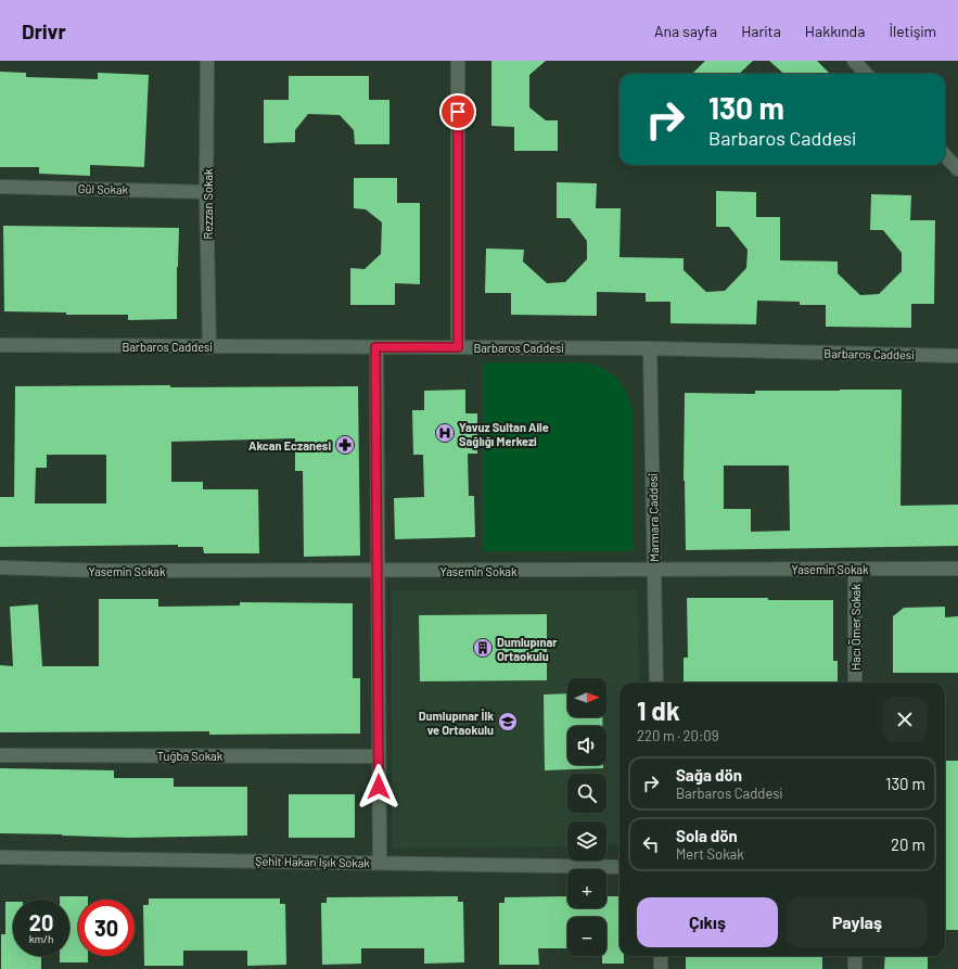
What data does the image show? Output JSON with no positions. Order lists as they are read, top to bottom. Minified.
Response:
{"streets":{"street":["Gül Sokak","Rezzan Sokak","Barbaros Caddesi","Marmara Caddesi","Yasemin Sokak","Hacı Ömer Sokak","Tuğba Sokak","Şehit Hakan Işık Sokak"]},"crossings":[["Gül Sokak","Rezzan Sokak"],["Rezzan Sokak","Barbaros Caddesi"],["Barbaros Caddesi","Marmara Caddesi"],["Marmara Caddesi","Yasemin Sokak"],["Yasemin Sokak","Hacı Ömer Sokak"]],"places":{"hospital":["Yavuz Sultan Aile Sağlığı Merkezi"],"pharmacy":["Akcan Eczanesi"],"building":["Dumlupınar Ortaokulu"],"school or university":["Dumlupınar İlk ve Ortaokulu"]},"north":"right","page":{"header":"Drivr","nav":["Ana sayfa","Harita","Hakkında","İletişim"],"turn":["130 m","Barbaros Caddesi"],"map_buttons":["+","−"],"heading":["1 dk","220 m · 20:09"],"list":[{"name":"Sağa dön","note":"Barbaros Caddesi","value":"130 m"},{"name":"Sola dön","note":"Mert Sokak","value":"20 m"}],"buttons":["Çıkış","Paylaş"],"speed":"20 km/h","limit":"30"}}
